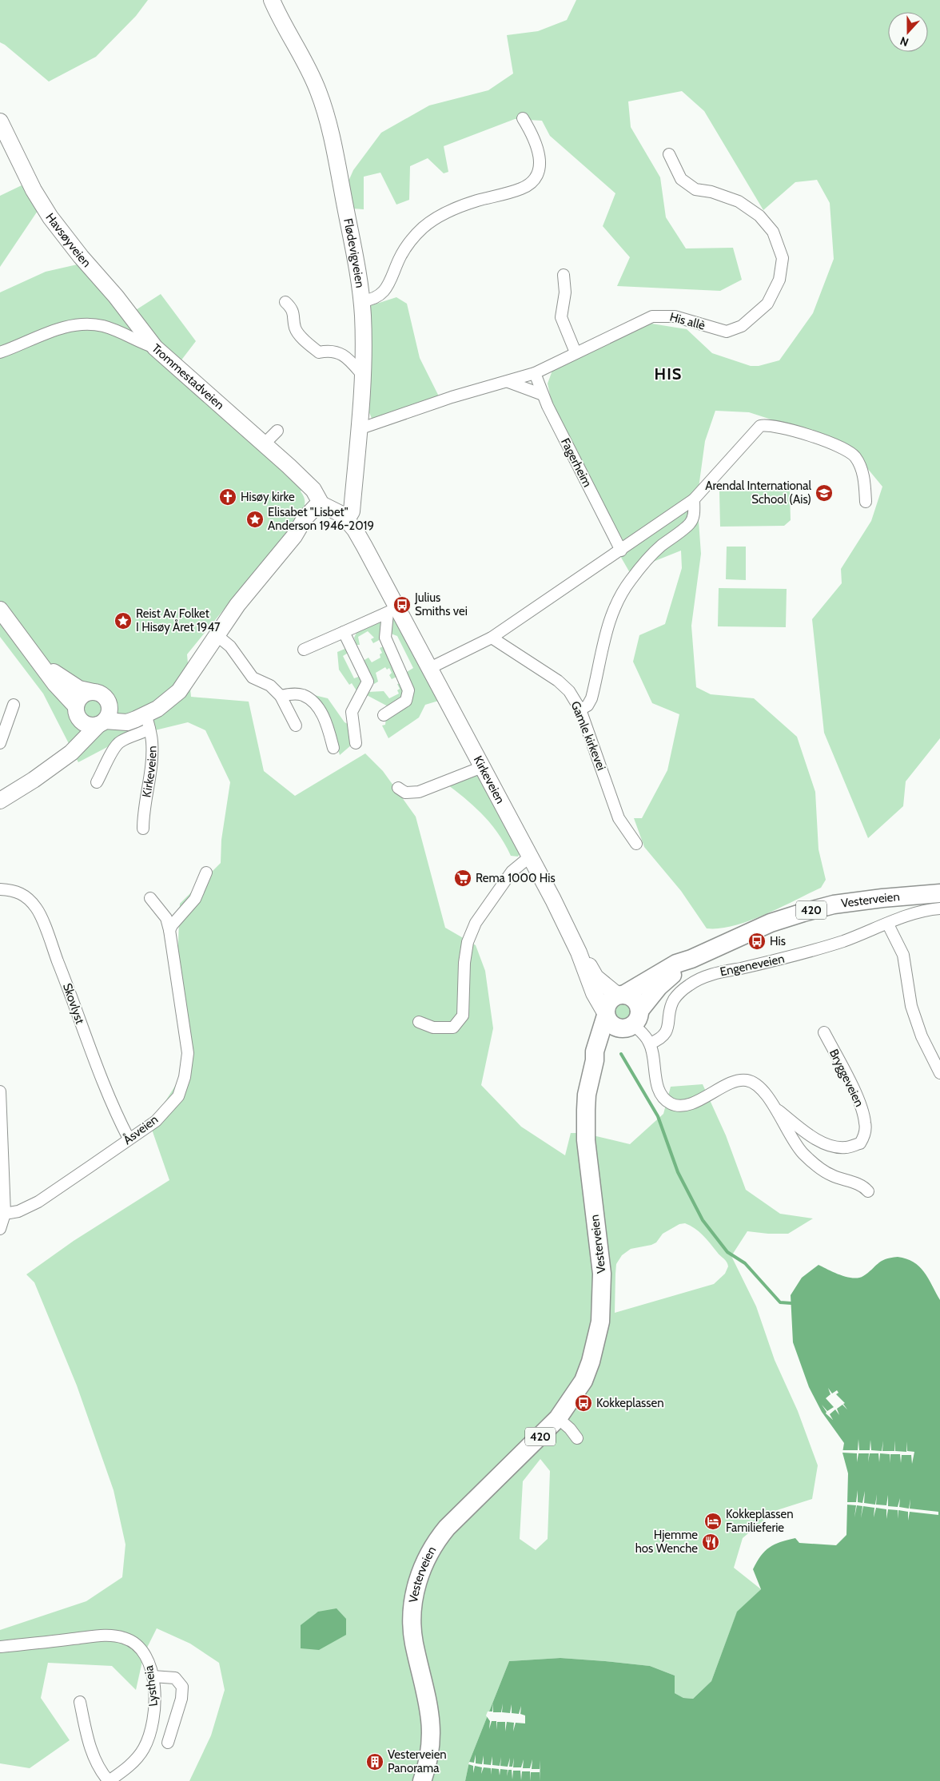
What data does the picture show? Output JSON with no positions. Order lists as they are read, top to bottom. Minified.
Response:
{"streets":{"main road":["Havsøyveien","Flødevigveien","Trommestadveien","Kirkeveien","Vesterveien","420"],"street":["His allè","Fagerheim","Gamle kirkevei","Engeneveien","Skovlyst","Bryggeveien","Åsveien","Lystheia"]},"crossings":[["Havsøyveien","Trommestadveien"],["Flødevigveien","His allè"],["Flødevigveien","Kirkeveien"],["His allè","Fagerheim"],["Trommestadveien","Kirkeveien"],["Kirkeveien","Vesterveien"],["Kirkeveien","420"],["Vesterveien","420"],["Engeneveien","Bryggeveien"],["Skovlyst","Åsveien"]],"districts":["HIS"],"places":{"school or university":["Arendal International School (Ais)"],"church":["Hisøy kirke"],"place":["Elisabet \"Lisbet\" Anderson 1946-2019","Reist Av Folket I Hisøy Året 1947"],"bus stop":["Julius Smiths vei","His","Kokkeplassen"],"supermarket":["Rema 1000 His"],"hotel":["Kokkeplassen Familieferie"],"restaurant":["Hjemme hos Wenche"],"building":["Vesterveien Panorama"]},"north":"bottom"}
